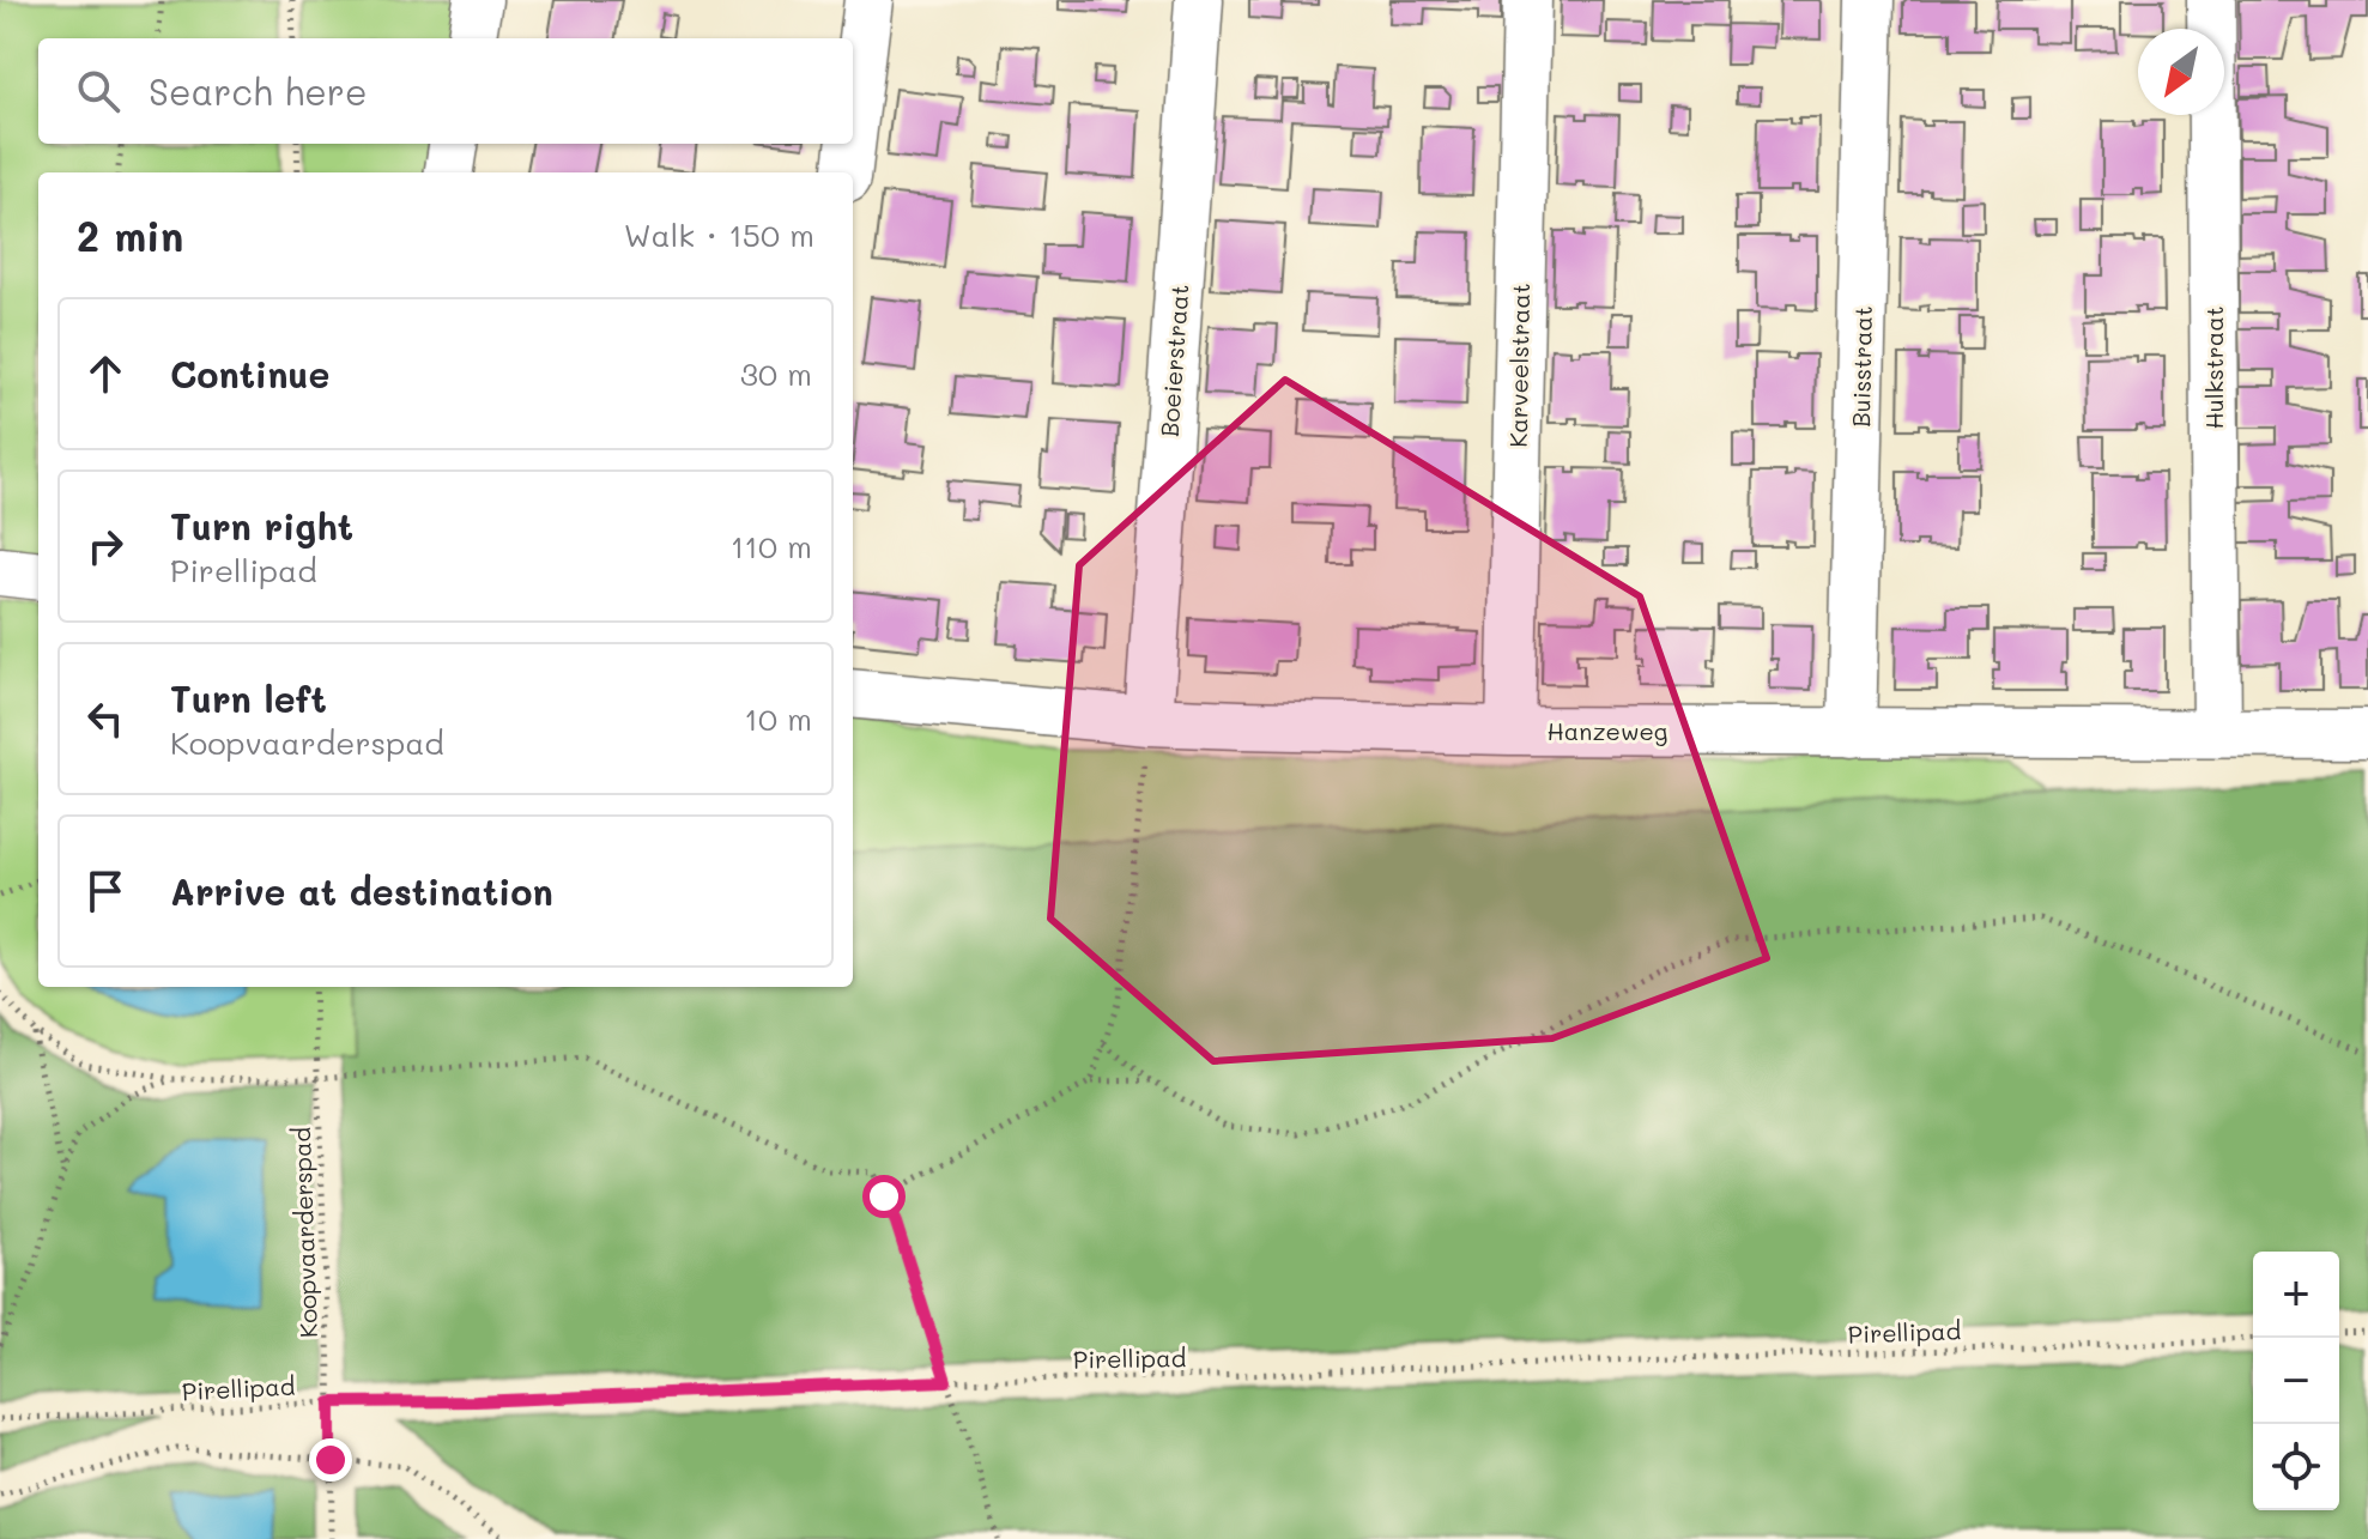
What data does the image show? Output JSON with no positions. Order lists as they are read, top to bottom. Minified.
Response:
{"streets":{"street":["Boeierstraat","Karveelstraat","Buisstraat","Hulkstraat","Hanzeweg"],"path":["Koopvaarderspad","Pirellipad"]},"crossings":[["Boeierstraat","Hanzeweg"],["Karveelstraat","Hanzeweg"],["Buisstraat","Hanzeweg"],["Hulkstraat","Hanzeweg"],["Koopvaarderspad","Pirellipad"]],"north":"bottom left","page":{"search":"Search here","heading":["2 min","Walk · 150 m"],"list":[["Continue","30 m"],["Turn right","Pirellipad","110 m"],["Turn left","Koopvaarderspad","10 m"],"Arrive at destination"],"map_buttons":["+","−"]}}
